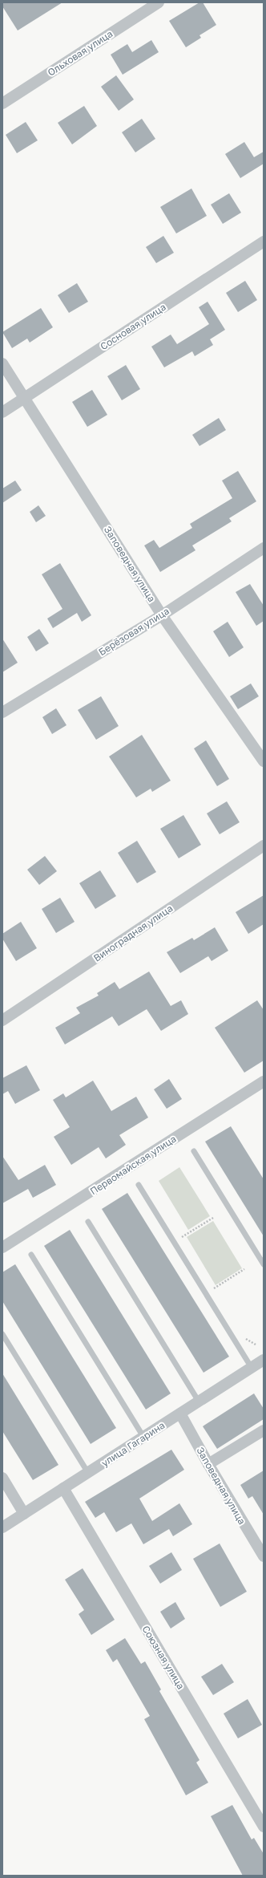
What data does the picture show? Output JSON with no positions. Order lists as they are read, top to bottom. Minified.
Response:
{"streets":{"street":["Ольховая улица","Сосновая улица","Заповедная улица","Берёзовая улица","Виноградная улица","Первомайская улица","улица Гагарина","Союзная улица"]},"crossings":[["Сосновая улица","Заповедная улица"],["Заповедная улица","Берёзовая улица"],["Заповедная улица","улица Гагарина"],["улица Гагарина","Союзная улица"]]}
